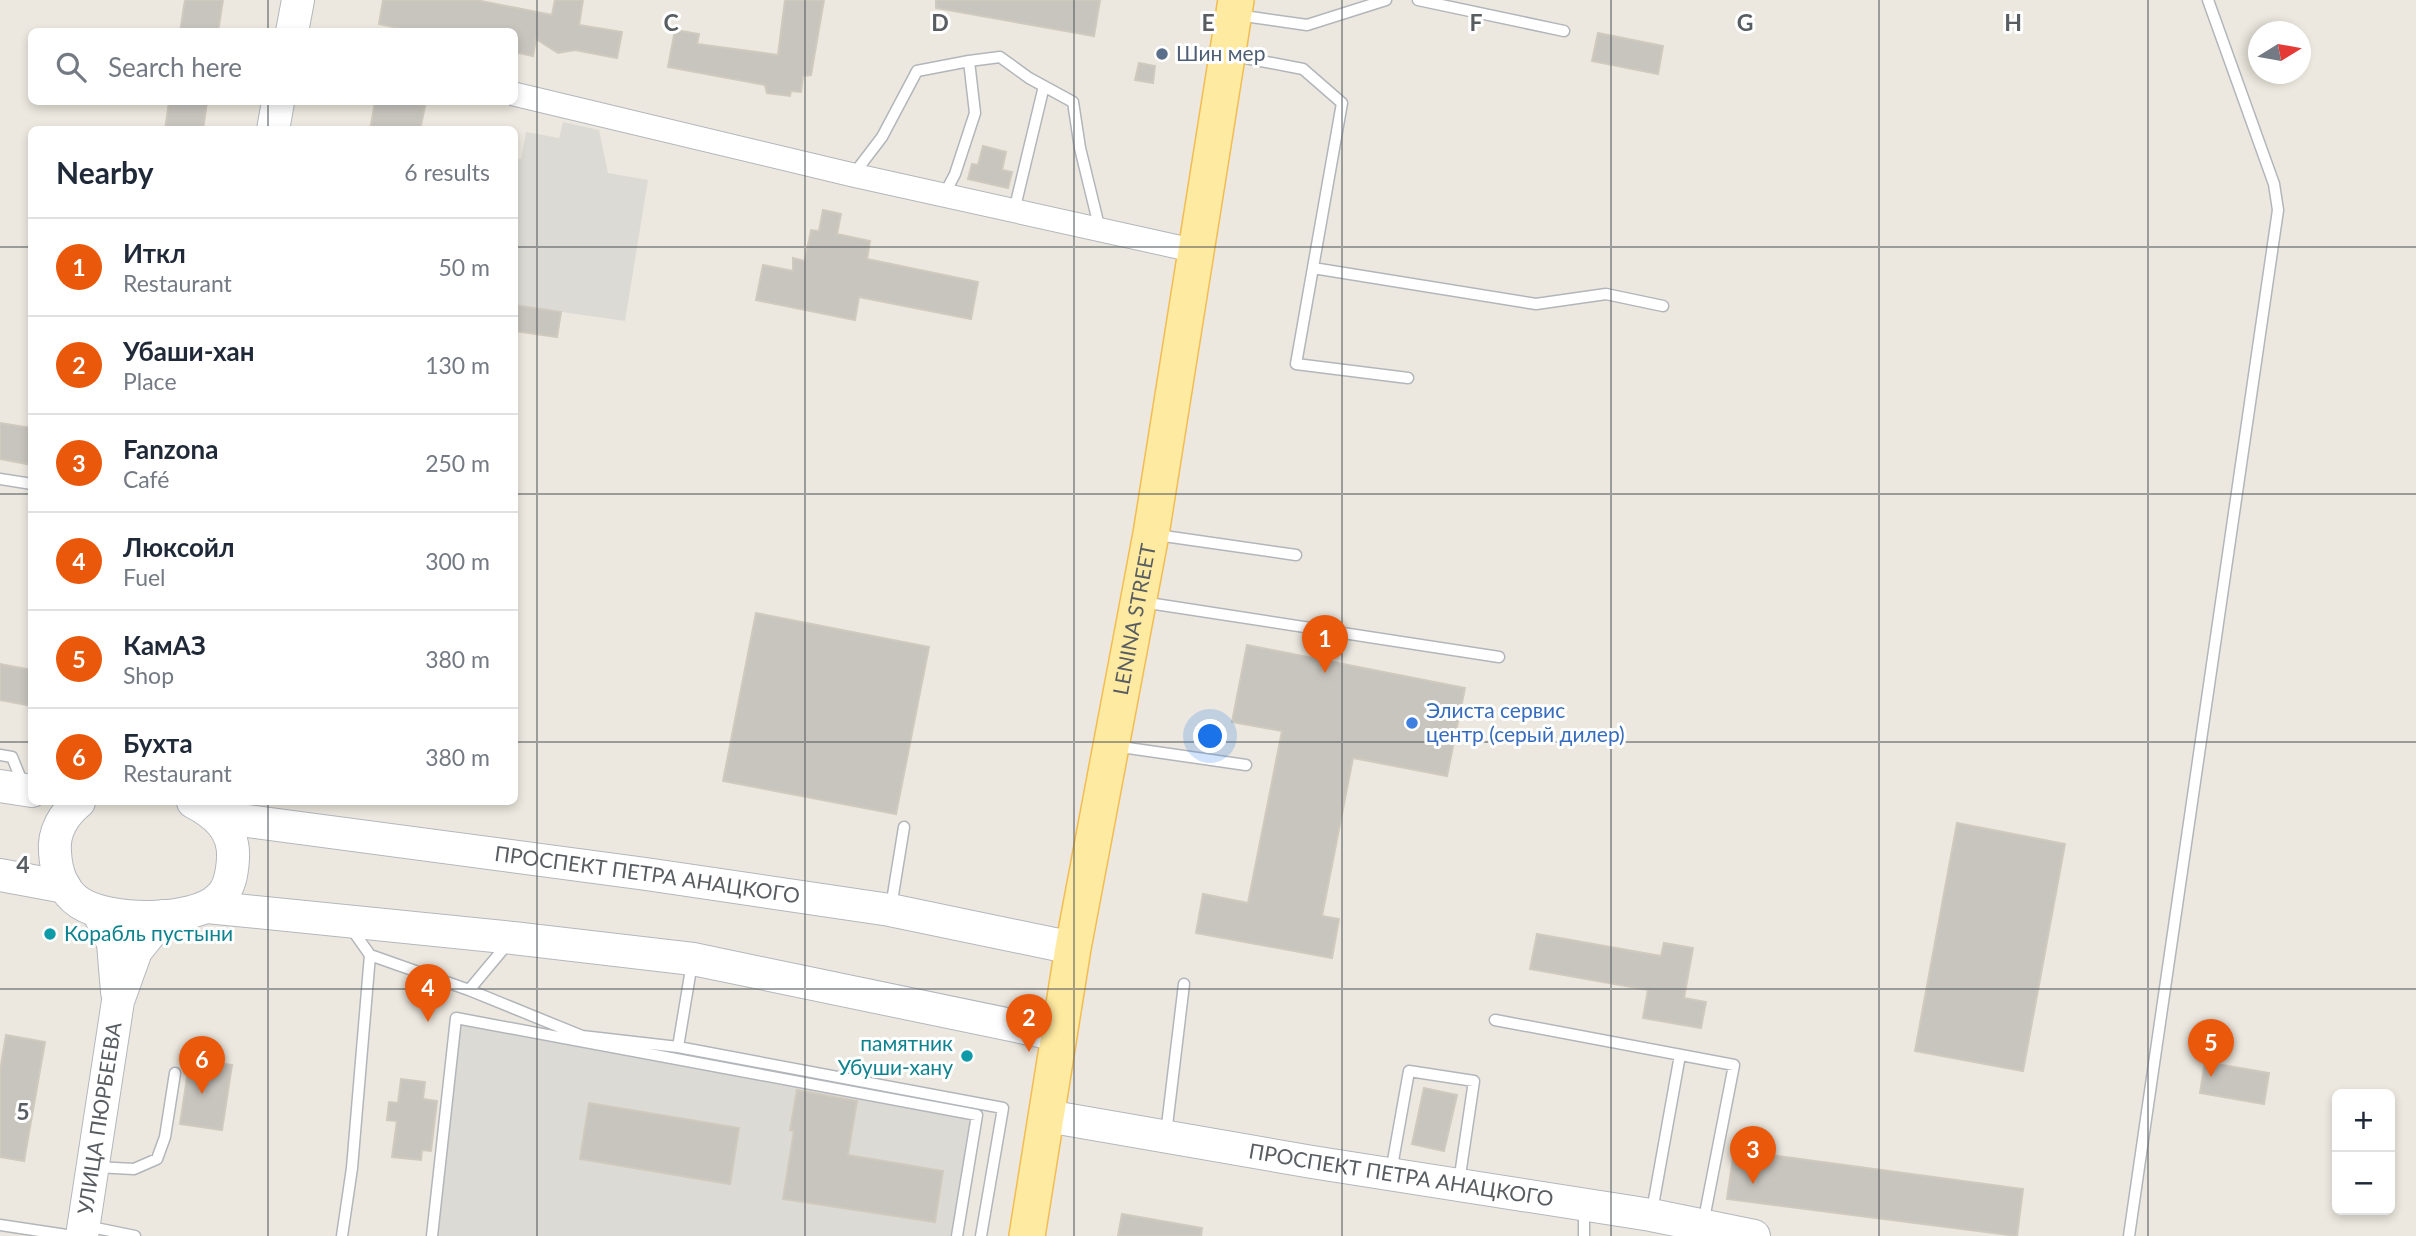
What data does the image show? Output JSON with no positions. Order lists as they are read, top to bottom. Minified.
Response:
{"streets":{"main road":["LENINA STREET","ПРОСПЕКТ ПЕТРА АНАЦКОГО","УЛИЦА ПЮРБЕЕВА"]},"crossings":[["LENINA STREET","ПРОСПЕКТ ПЕТРА АНАЦКОГО"]],"places":["Шин мер","Элиста сервис центр (серый дилер)","Корабль пустыни","памятник Убуши-хану"],"north":"right","page":{"search":"Search here","heading":["Nearby","6 results"],"list":[{"mark":"1","name":"Иткл","note":"Restaurant","value":"50 m"},{"mark":"2","name":"Убаши-хан","note":"Place","value":"130 m"},{"mark":"3","name":"Fanzona","note":"Café","value":"250 m"},{"mark":"4","name":"Люксойл","note":"Fuel","value":"300 m"},{"mark":"5","name":"КамАЗ","note":"Shop","value":"380 m"},{"mark":"6","name":"Бухта","note":"Restaurant","value":"380 m"}],"pins":["1","4","2","5","6","3"],"map_buttons":["+","−"]},"grid":{"columns":["C","D","E","F","G","H"],"rows":["4","5"]}}
